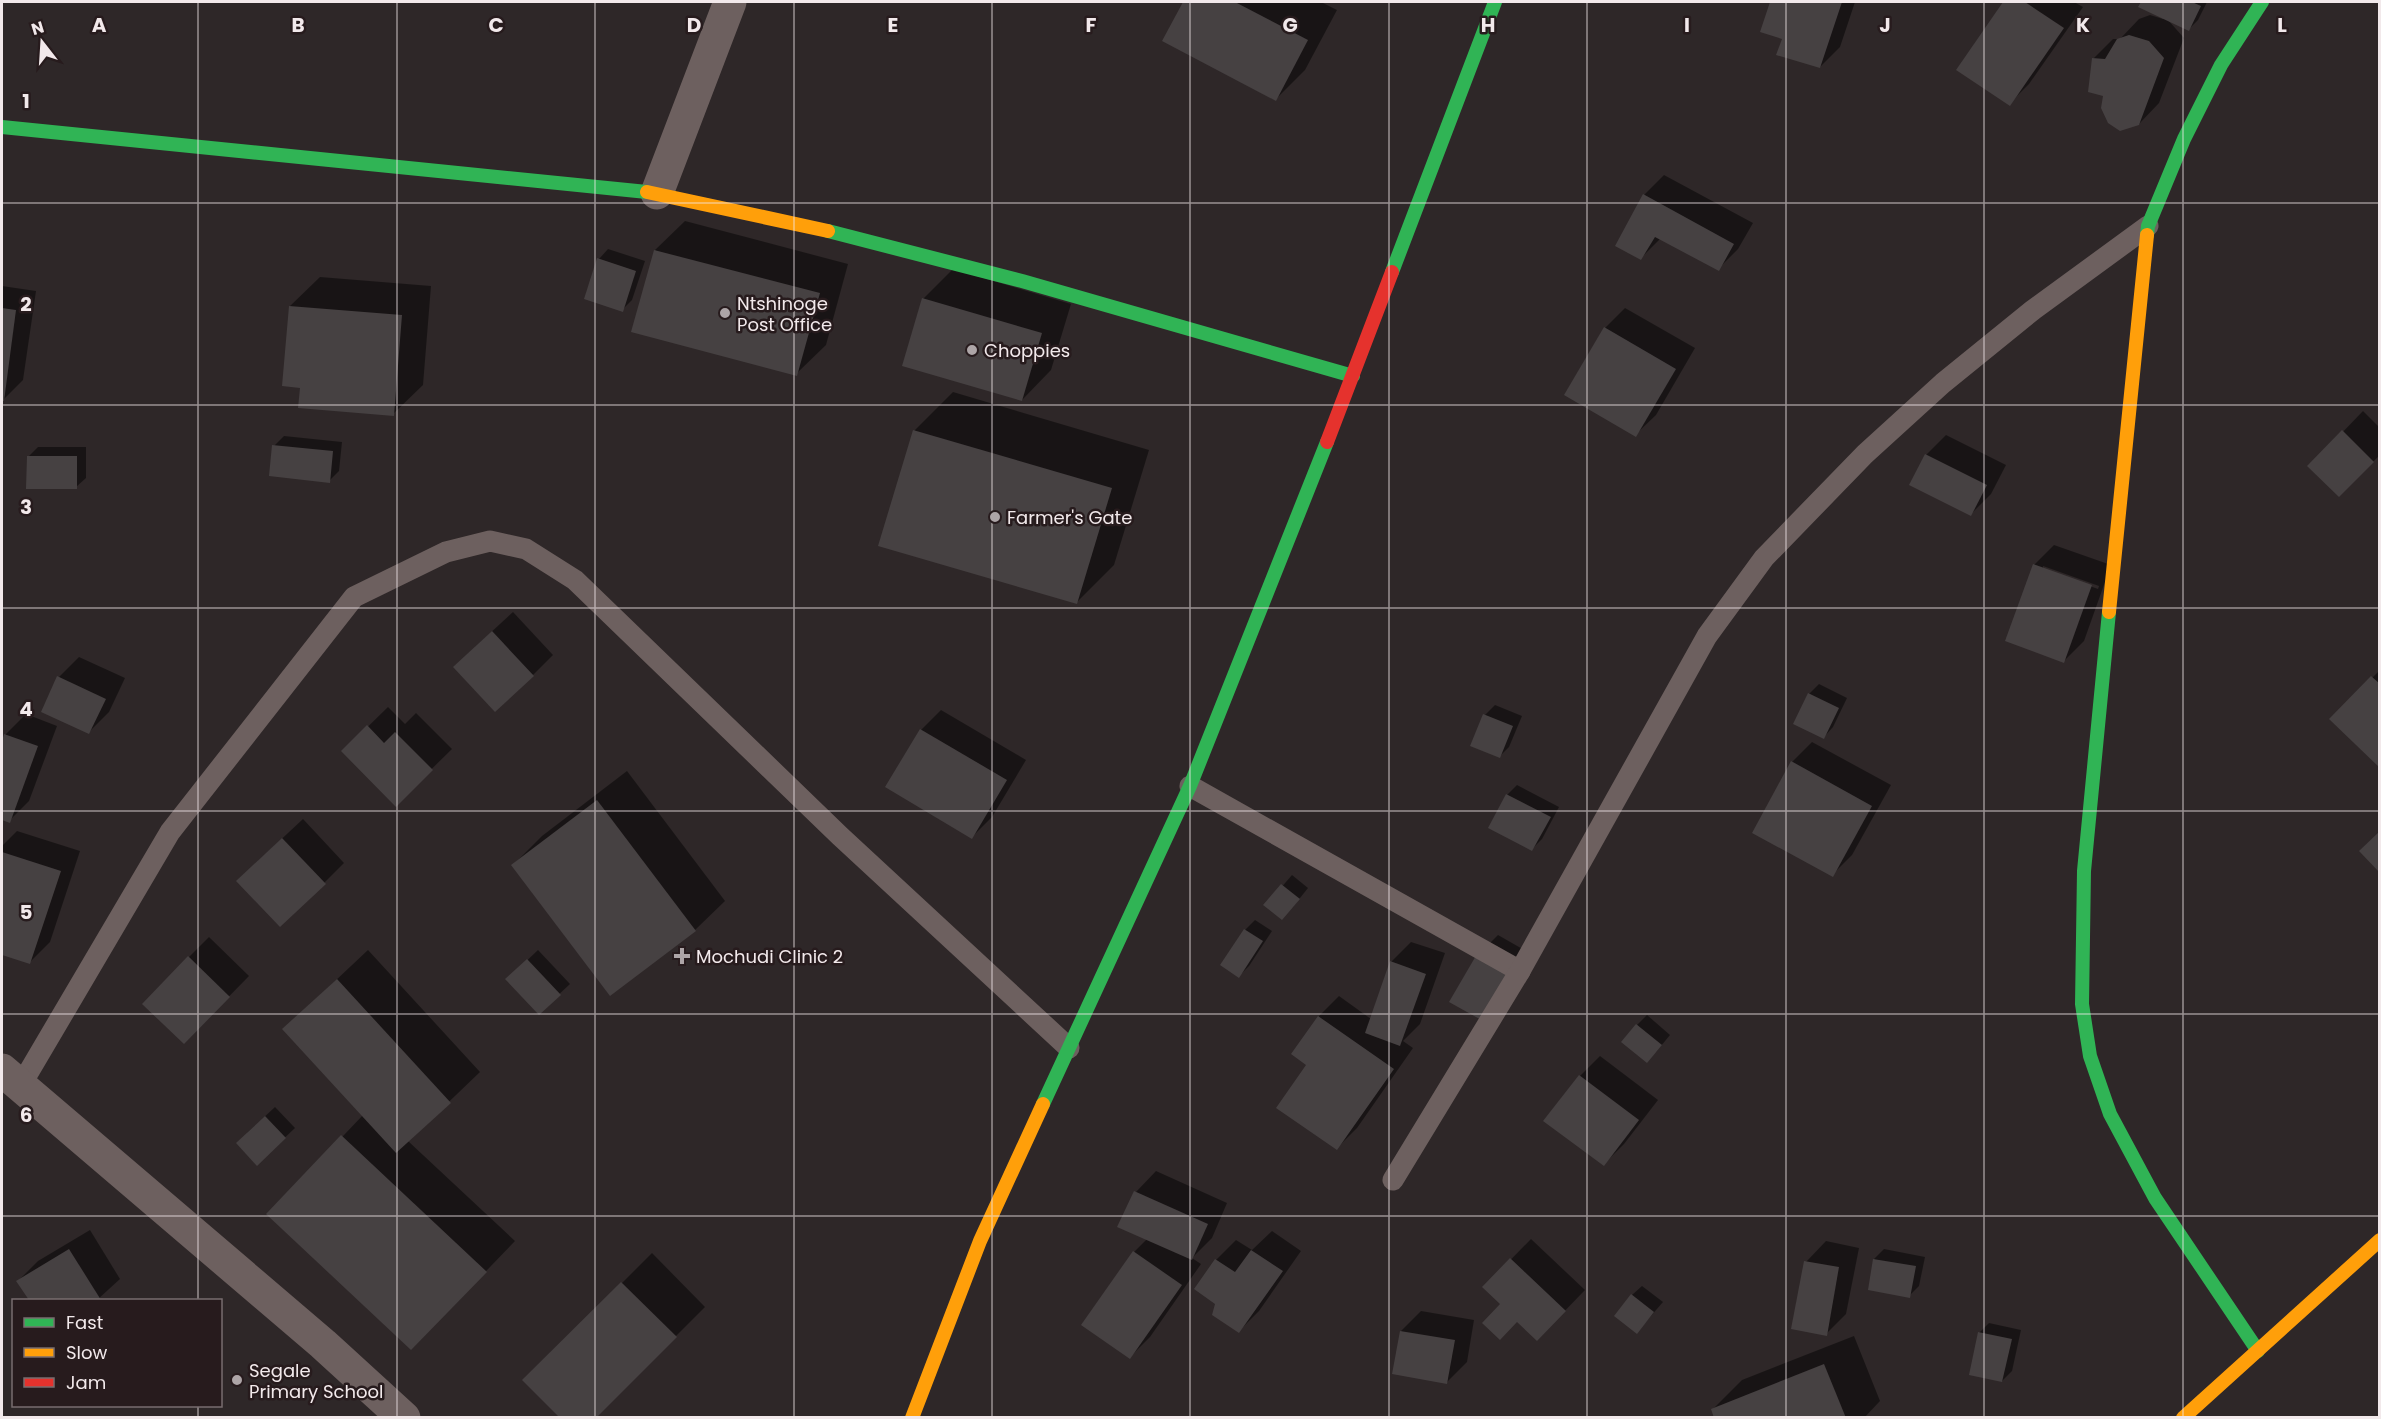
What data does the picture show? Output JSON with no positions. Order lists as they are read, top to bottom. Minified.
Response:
{"places":{"other":["Ntshinoge Post Office","Choppies","Farmer's Gate","Segale Primary School"],"health":["Mochudi Clinic 2"]},"legend":["Fast","Slow","Jam"],"north":"top","grid":{"columns":["A","B","C","D","E","F","G","H","I","J","K","L"],"rows":["1","2","3","4","5","6"]}}
